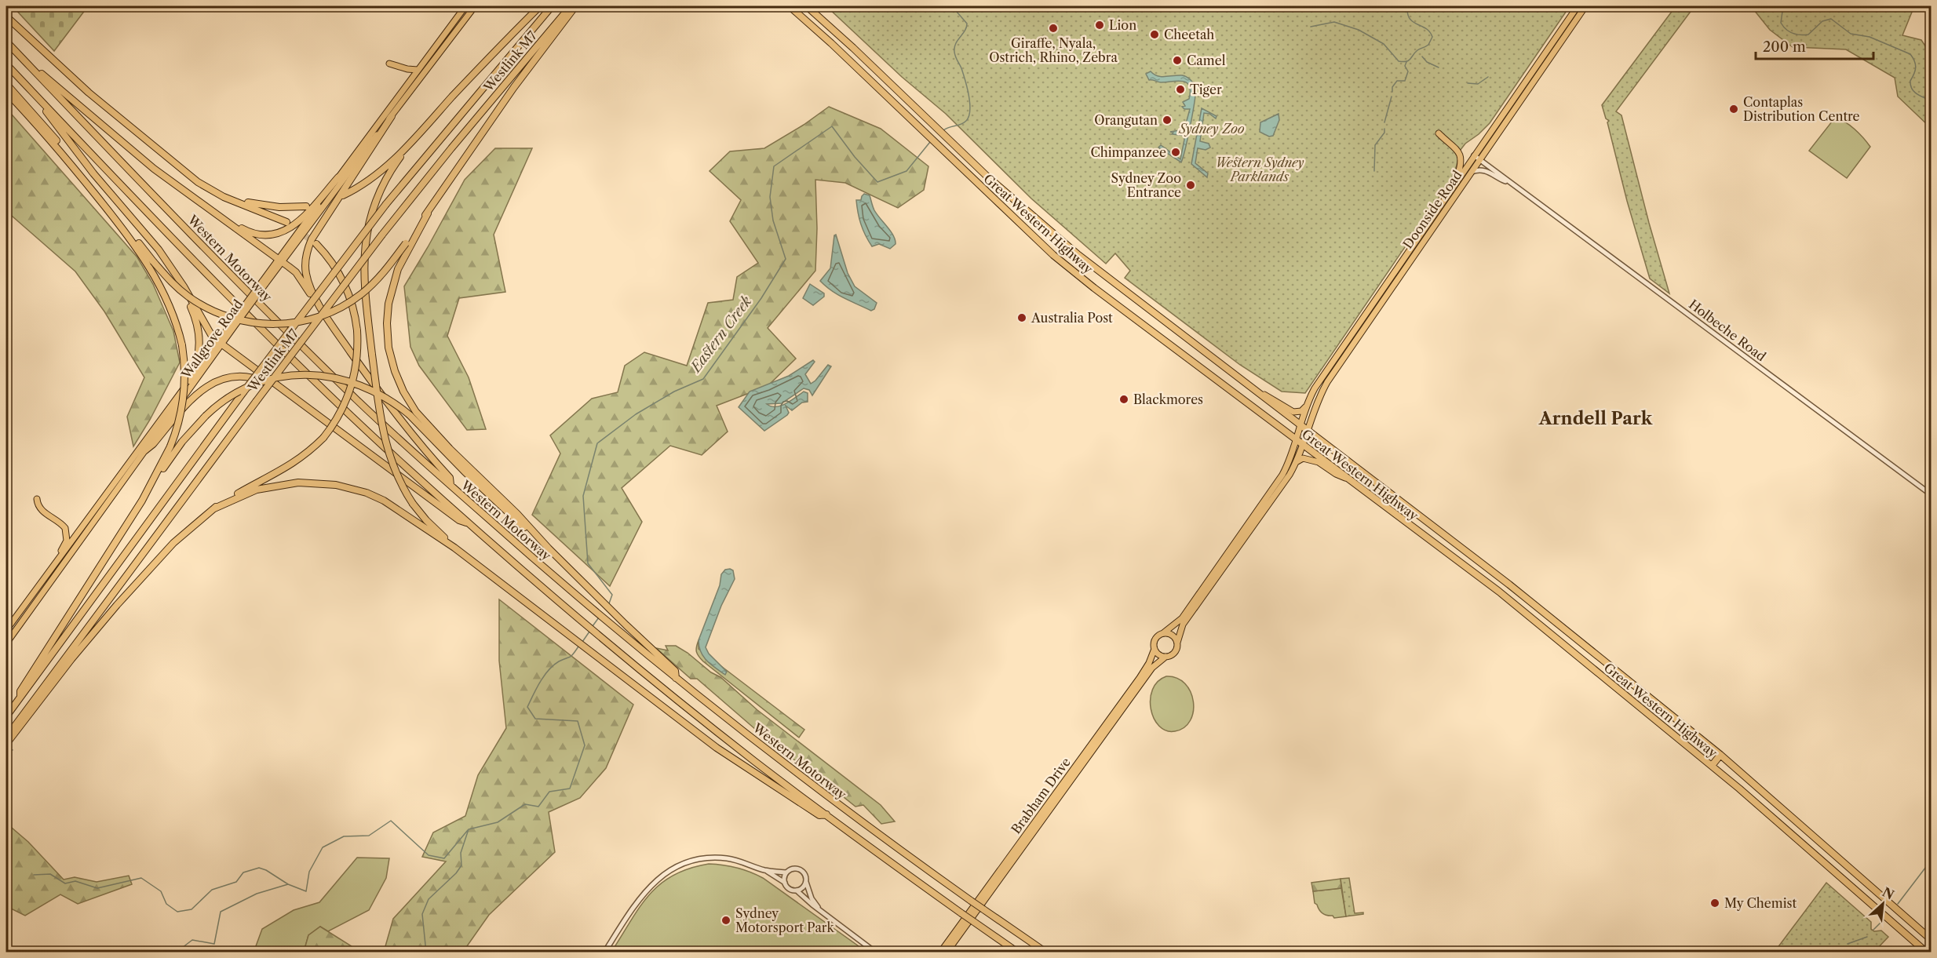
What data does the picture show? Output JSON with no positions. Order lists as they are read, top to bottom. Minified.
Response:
{"streets":{"highway":["Westlink M7","Great Western Highway","Western Motorway"],"main road":["Doonside Road","Wallgrove Road","Brabham Drive"],"street":["Holbeche Road"]},"crossings":[["Doonside Road","Great Western Highway"],["Doonside Road","Holbeche Road"]],"districts":["Arndell Park"],"water":["Eastern Creek"],"parks":["Sydney Zoo","Western Sydney Parklands"],"places":["Lion","Giraffe, Nyala, Ostrich, Rhino, Zebra","Cheetah","Camel","Tiger","Contaplas Distribution Centre","Orangutan","Chimpanzee","Sydney Zoo Entrance","Australia Post","Blackmores","My Chemist","Sydney Motorsport Park"],"scale_bar":"200 m","north":"top right"}
